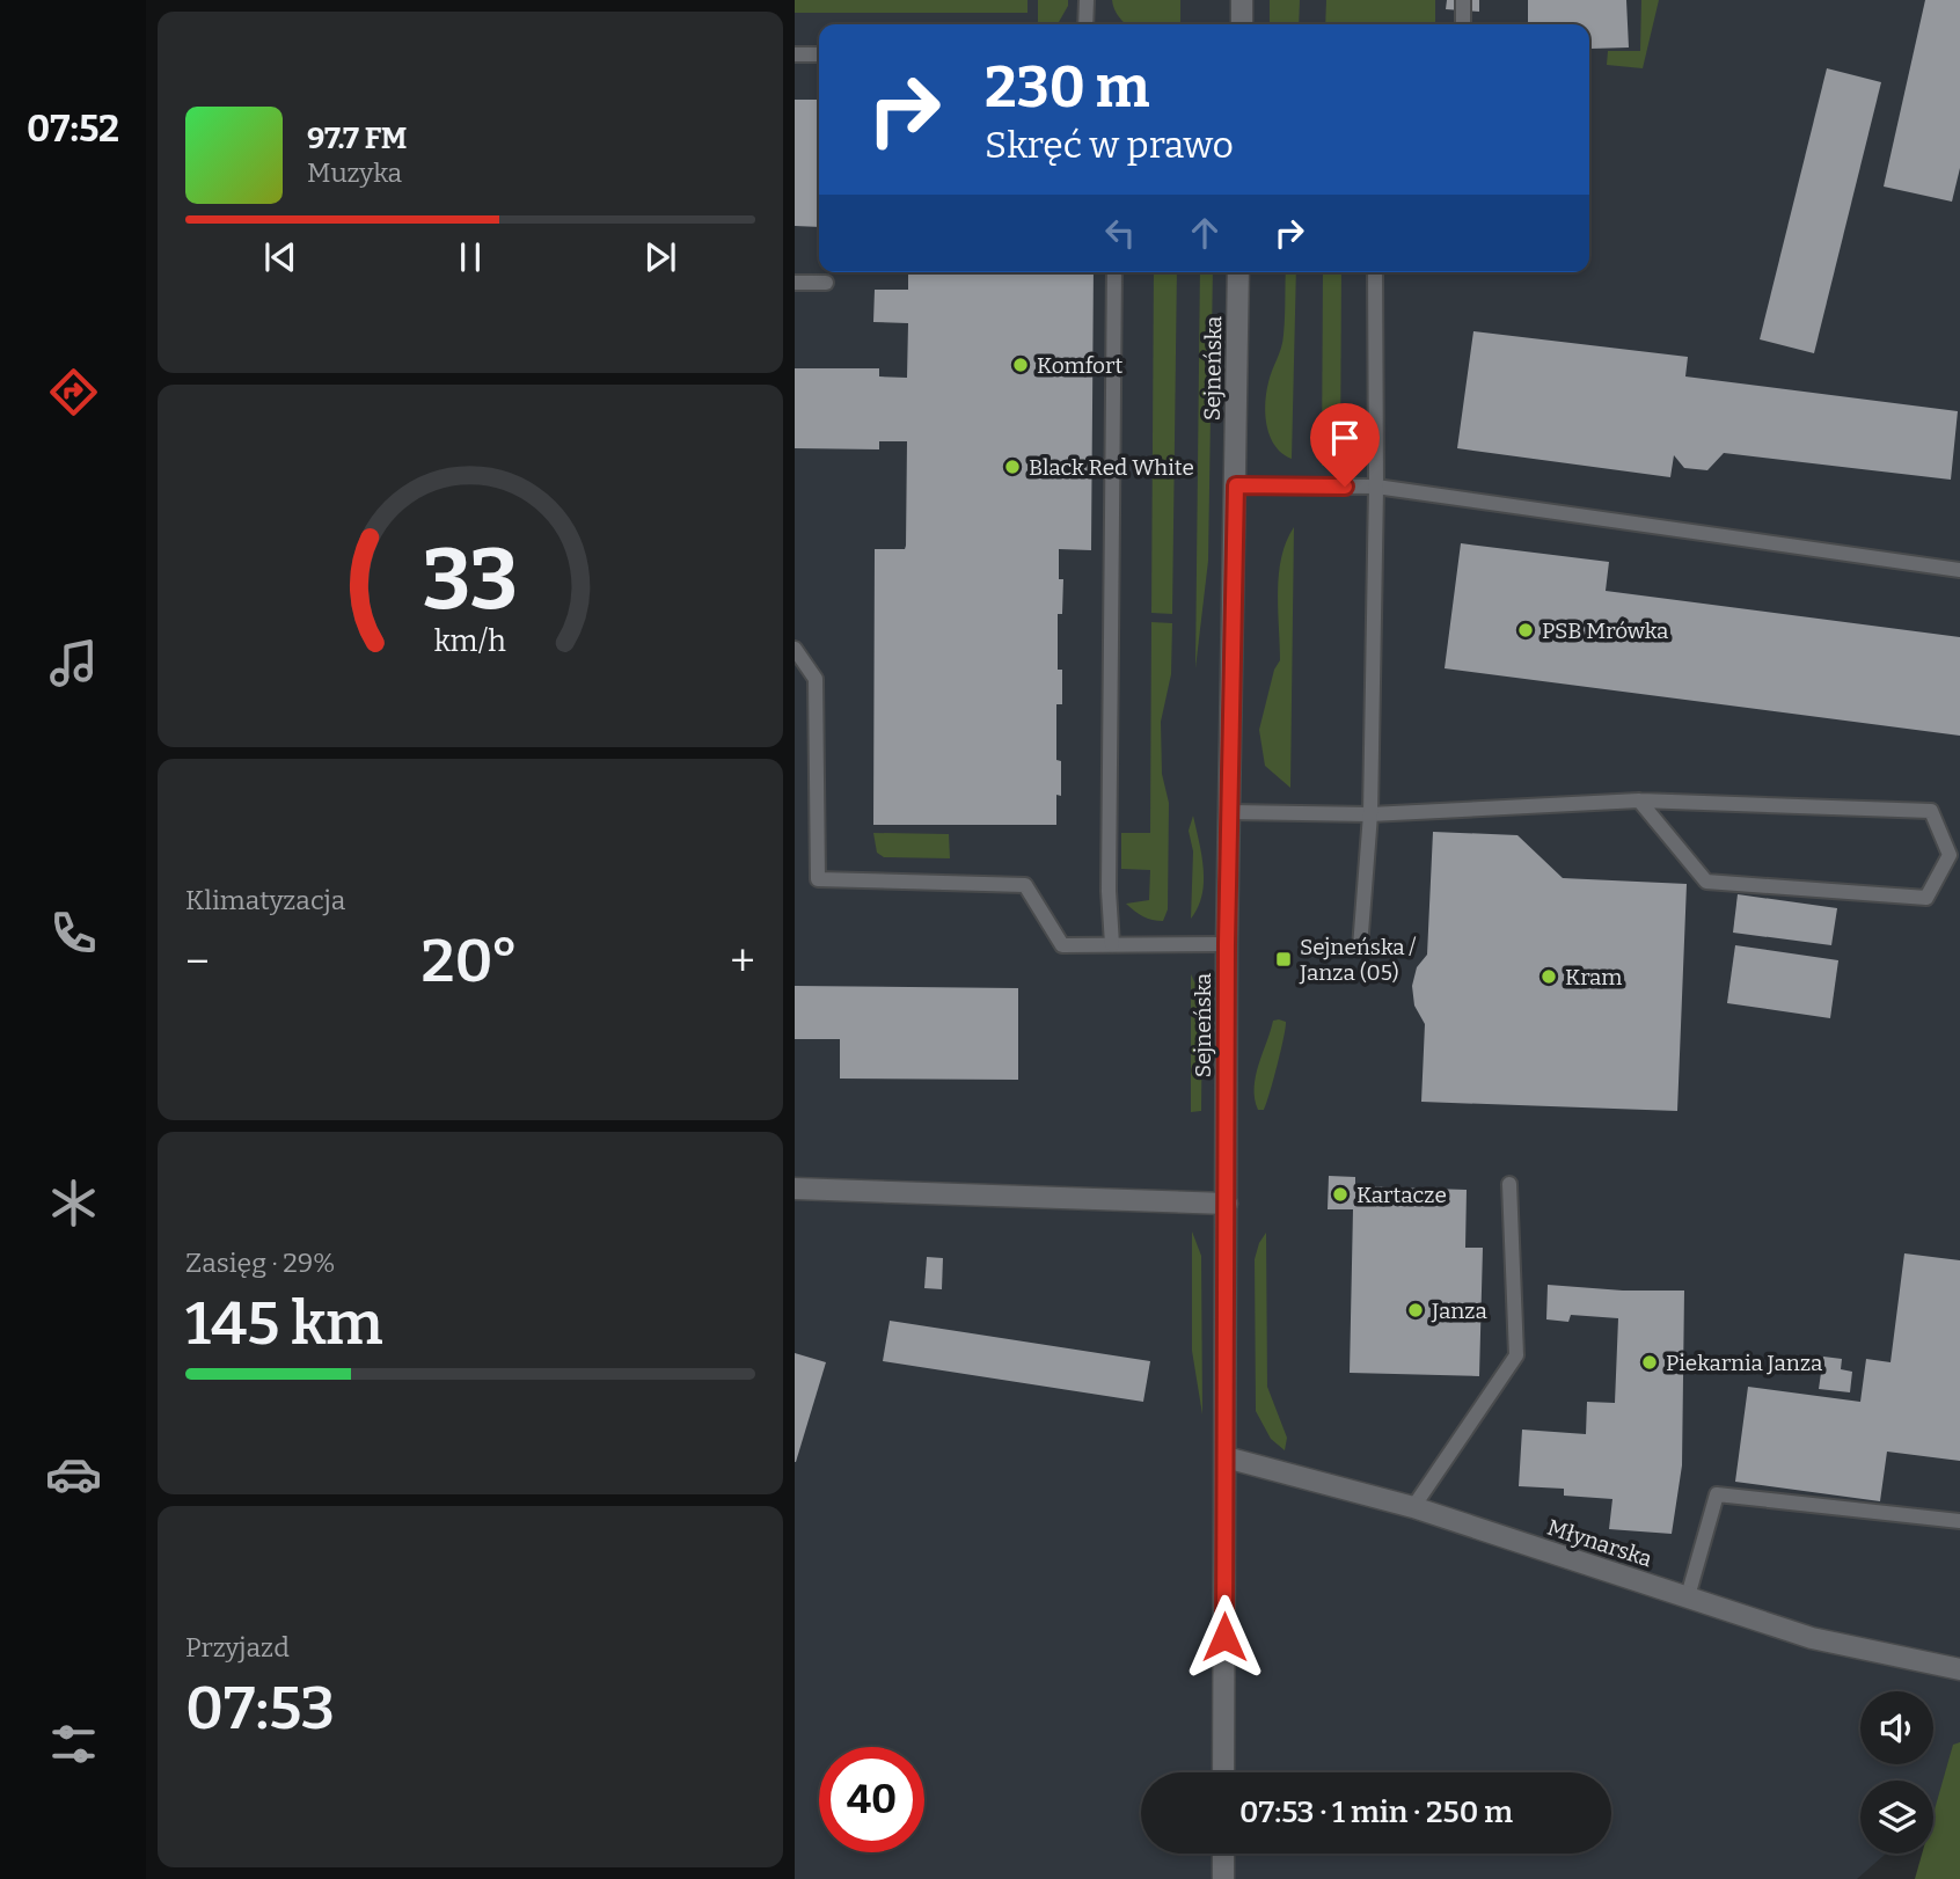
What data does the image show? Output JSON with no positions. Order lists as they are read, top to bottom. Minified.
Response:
{"streets":{"street":["Sejneńska","Młynarska"]},"crossings":[["Sejneńska","Młynarska"]],"places":{"other":["Komfort","Black Red White","PSB Mrówka","Kram","Kartacze","Janza","Piekarnia Janza"],"transit":["Sejneńska / Janza (05)"]},"page":{"tabs":"07:52","turn":["230 m","Skręć w prawo"],"song":["97.7 FM","Muzyka"],"tile":["Klimatyzacja",["Zasięg · 29%","145 km"],["Przyjazd","07:53"]],"heat":["−","20°","+"],"limit":"40","trip":"07:53 · 1 min · 250 m","gauge":["33","km/h"]}}
